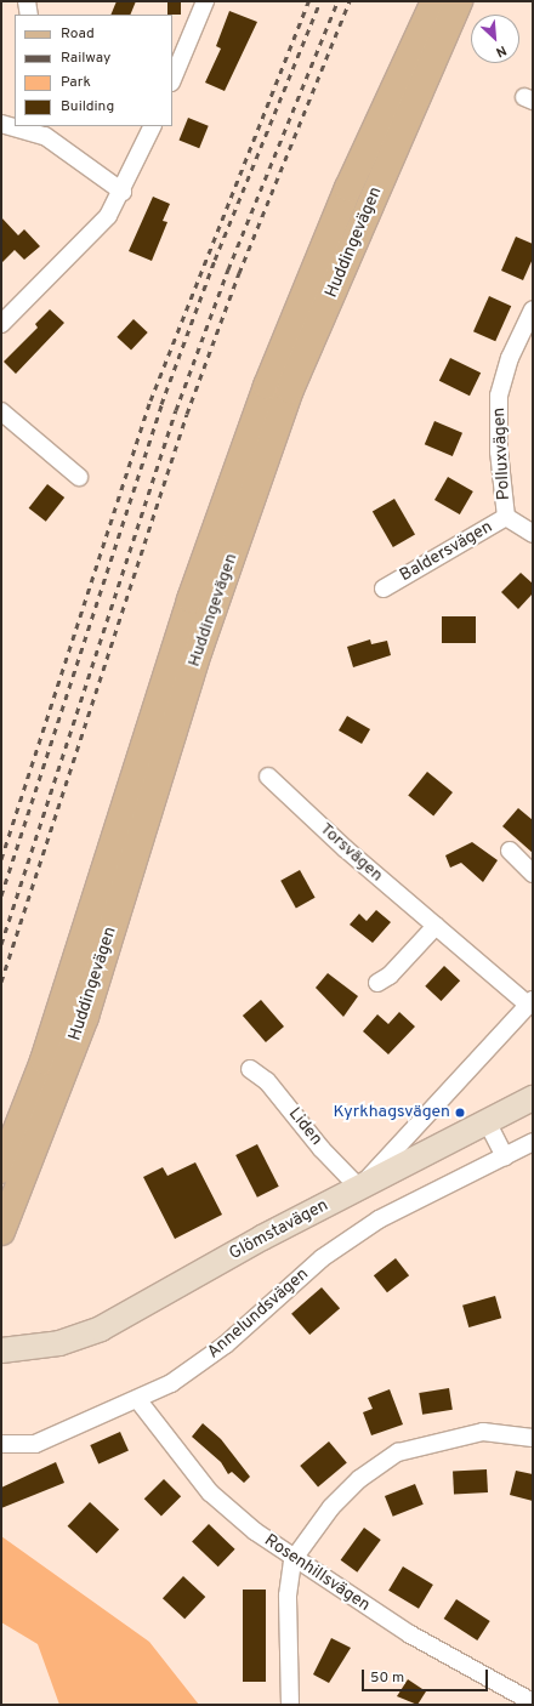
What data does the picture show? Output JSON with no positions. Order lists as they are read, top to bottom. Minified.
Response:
{"streets":{"main road":["Huddingevägen","Glömstavägen"],"street":["Polluxvägen","Baldersvägen","Torsvägen","Liden","Annelundsvägen","Rosenhillsvägen"]},"crossings":[["Polluxvägen","Baldersvägen"],["Liden","Glömstavägen"],["Annelundsvägen","Rosenhillsvägen"]],"places":["Kyrkhagsvägen"],"legend":["Road","Railway","Park","Building"],"scale_bar":"50 m","north":"bottom right"}
